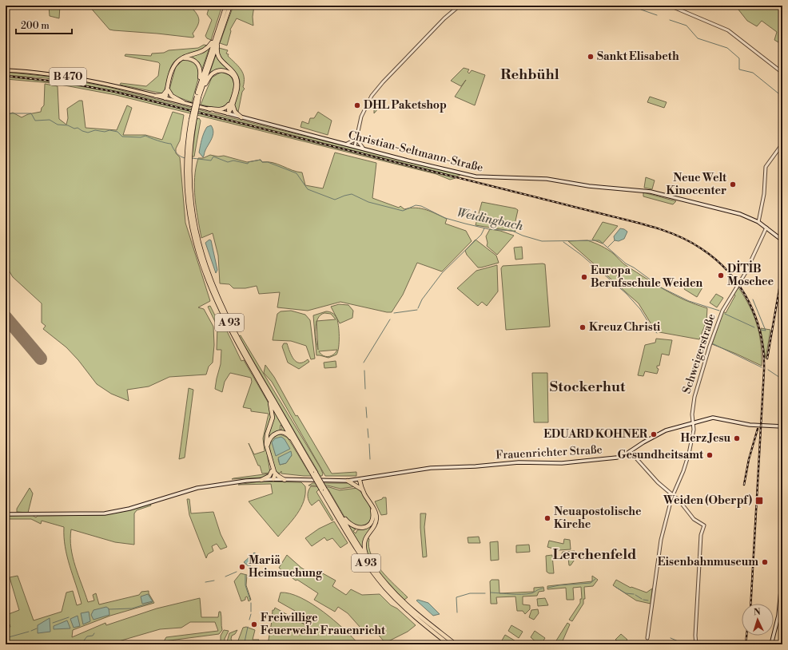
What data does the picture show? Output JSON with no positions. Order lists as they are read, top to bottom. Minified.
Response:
{"streets":{"highway":["A 93"],"main road":["B 470","Christian-Seltmann-Straße","Frauenrichter Straße"],"street":["Schweigerstraße"]},"crossings":[["B 470","Christian-Seltmann-Straße"],["Christian-Seltmann-Straße","Schweigerstraße"],["Schweigerstraße","Frauenrichter Straße"]],"districts":["Rehbühl","Stockerhut","Lerchenfeld"],"water":["Weidingbach"],"places":{"other":["Sankt Elisabeth","DHL Paketshop","Neue Welt Kinocenter","DİTİB Moschee","Europa Berufsschule Weiden","Kreuz Christi","EDUARD KOHNER","Herz Jesu","Gesundheitsamt","Neuapostolische Kirche","Eisenbahnmuseum","Mariä Heimsuchung","Freiwillige Feuerwehr Frauenricht"],"transit":["Weiden (Oberpf)"]},"scale_bar":"200 m","north":"top"}
